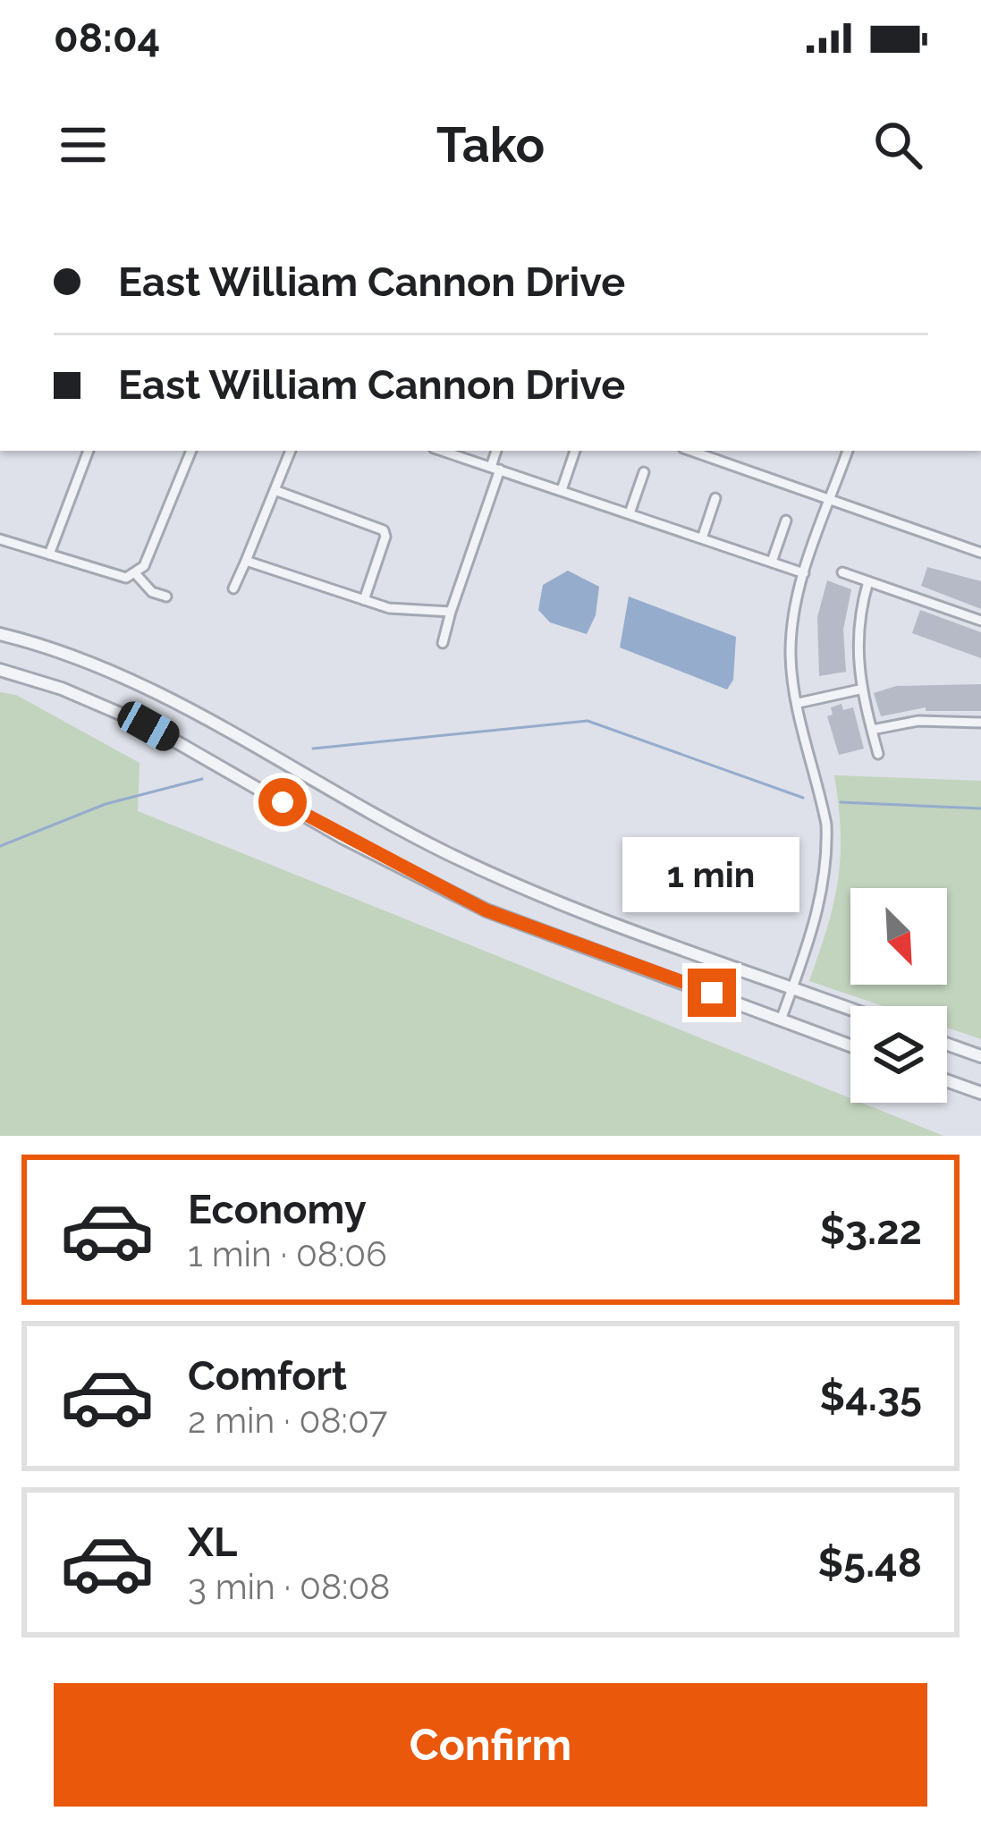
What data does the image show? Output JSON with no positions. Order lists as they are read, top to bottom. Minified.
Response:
{"north":"bottom right","page":{"status":"08:04","header":"Tako","banner":["East William Cannon Drive","East William Cannon Drive"],"bubble":"1 min","list":[{"name":"Economy","note":"1 min · 08:06","value":"$3.22"},{"name":"Comfort","note":"2 min · 08:07","value":"$4.35"},{"name":"XL","note":"3 min · 08:08","value":"$5.48"}],"buttons":"Confirm"}}
